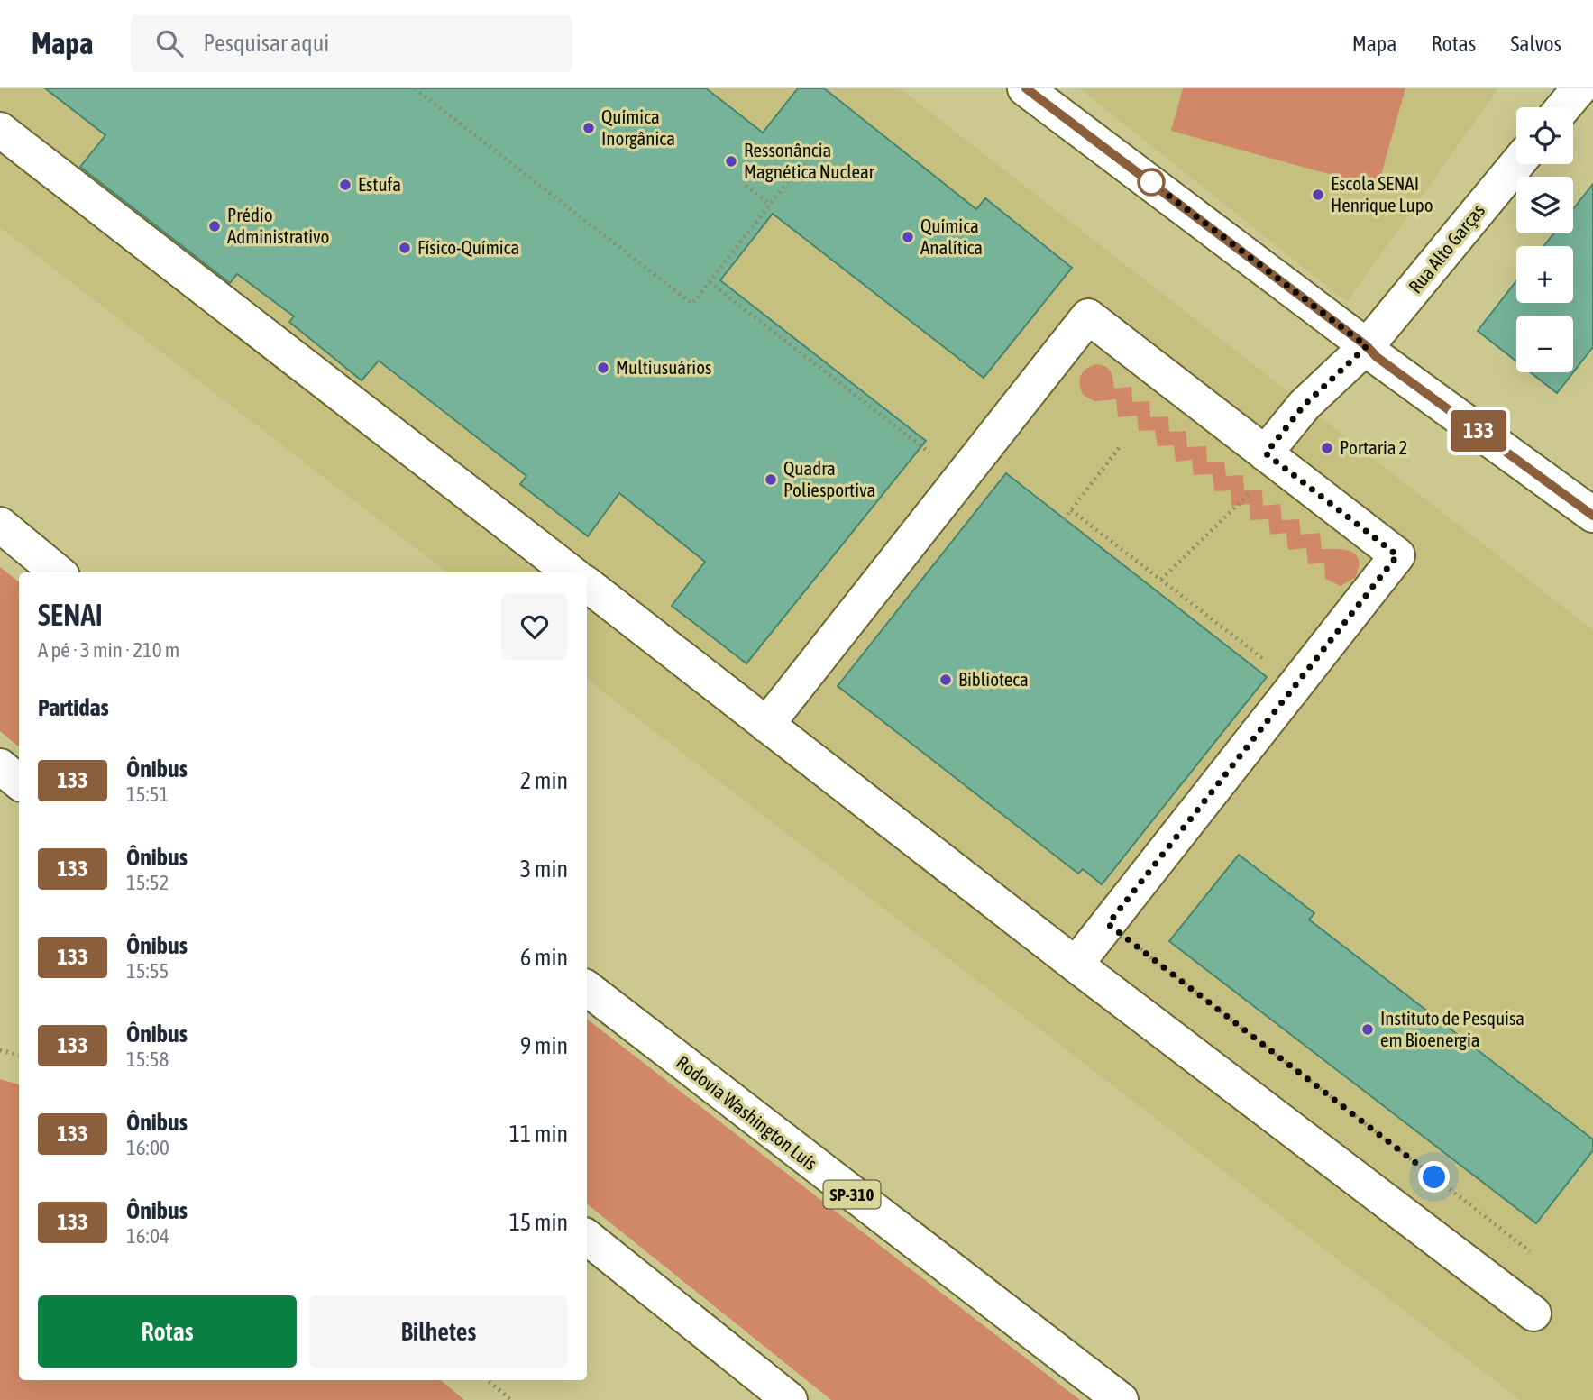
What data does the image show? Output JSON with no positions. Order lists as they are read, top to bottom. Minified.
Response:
{"streets":{"main road":["Rua Alto Garças","Rodovia Washington Luís","SP-310"]},"places":["Química Inorgânica","Ressonância Magnética Nuclear","Estufa","Escola SENAI Henrique Lupo","Prédio Administrativo","Química Analítica","Físico-Química","Multiusuários","Portaria 2","Quadra Poliesportiva","Biblioteca","Instituto de Pesquisa em Bioenergia"],"lines":["bus line 133"],"page":{"header":"Mapa","search":"Pesquisar aqui","nav":["Mapa","Rotas","Salvos"],"on_map":"133","map_buttons":["+","−"],"heading":[["SENAI","A pé · 3 min · 210 m"],"Partidas"],"list":[{"mark":"133","name":"Ônibus","note":"15:51","value":"2 min"},{"mark":"133","name":"Ônibus","note":"15:52","value":"3 min"},{"mark":"133","name":"Ônibus","note":"15:55","value":"6 min"},{"mark":"133","name":"Ônibus","note":"15:58","value":"9 min"},{"mark":"133","name":"Ônibus","note":"16:00","value":"11 min"},{"mark":"133","name":"Ônibus","note":"16:04","value":"15 min"}],"buttons":["Rotas","Bilhetes"]}}
